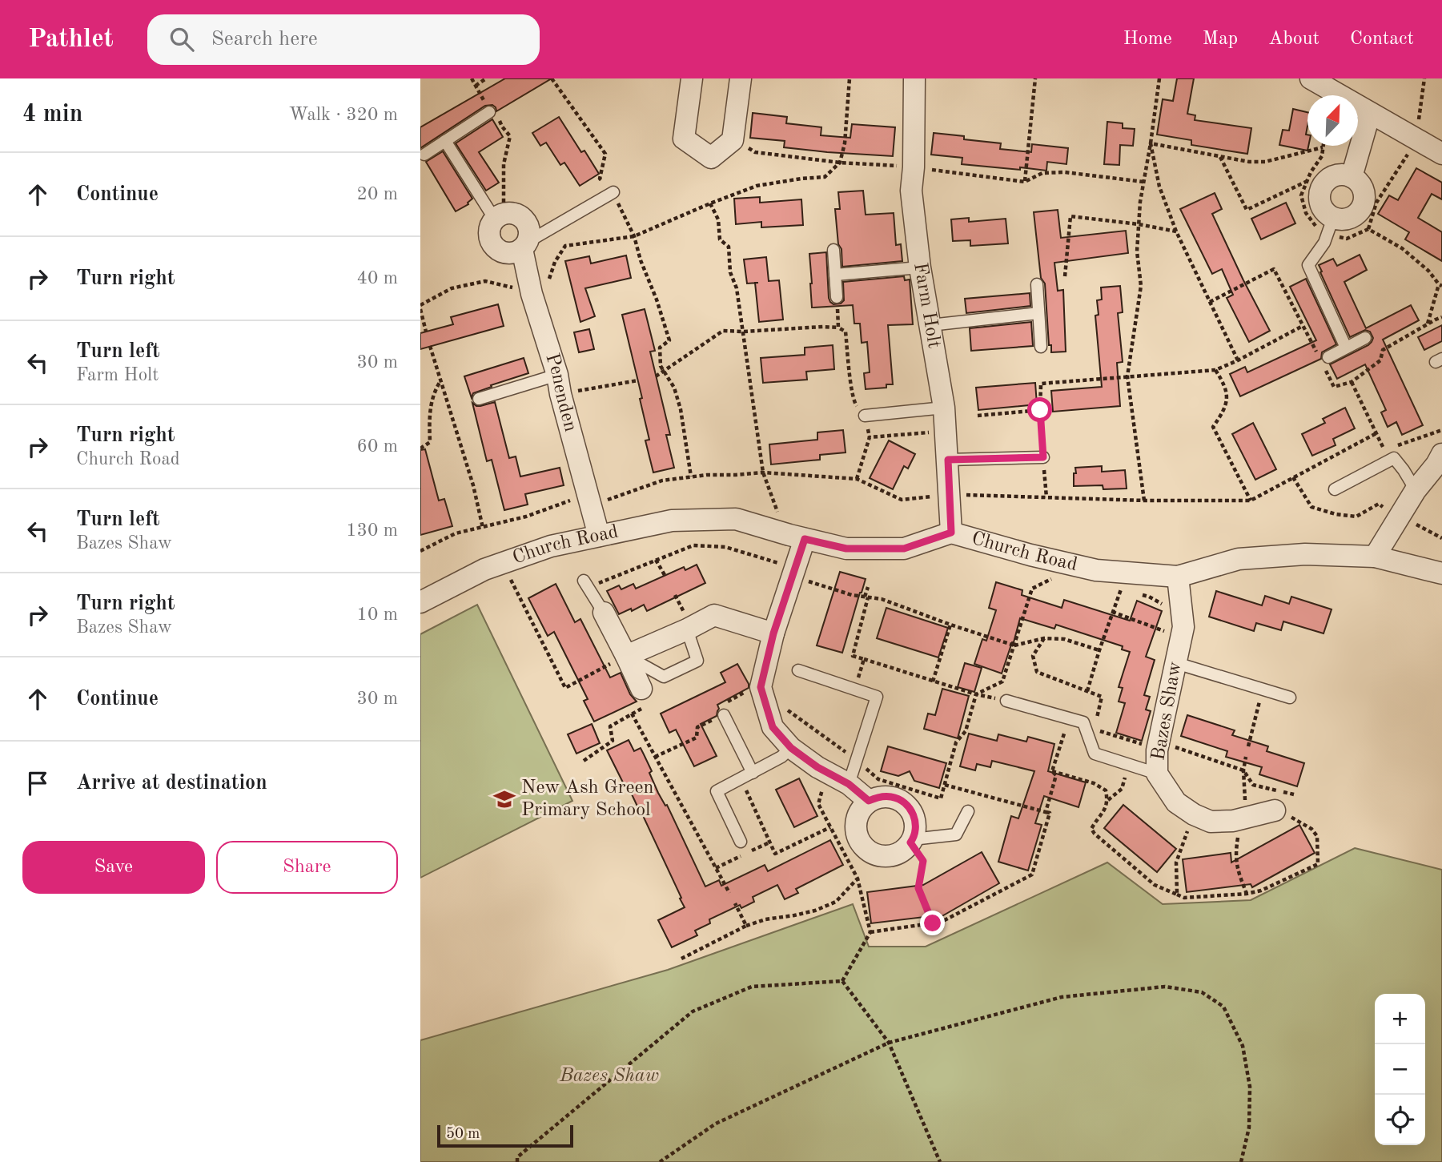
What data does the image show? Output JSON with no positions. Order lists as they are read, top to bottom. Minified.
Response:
{"streets":{"street":["Farm Holt","Penenden","Church Road","Bazes Shaw"]},"crossings":[["Farm Holt","Church Road"],["Penenden","Church Road"],["Church Road","Bazes Shaw"]],"parks":["Bazes Shaw"],"places":{"school or university":["New Ash Green Primary School"]},"scale_bar":"50 m","north":"top right","page":{"header":"Pathlet","search":"Search here","nav":["Home","Map","About","Contact"],"heading":["4 min","Walk · 320 m"],"list":[["Continue","20 m"],["Turn right","40 m"],["Turn left","Farm Holt","30 m"],["Turn right","Church Road","60 m"],["Turn left","Bazes Shaw","130 m"],["Turn right","Bazes Shaw","10 m"],["Continue","30 m"],"Arrive at destination"],"buttons":["Save","Share"],"map_buttons":["+","−"],"scale":"50 m"}}
